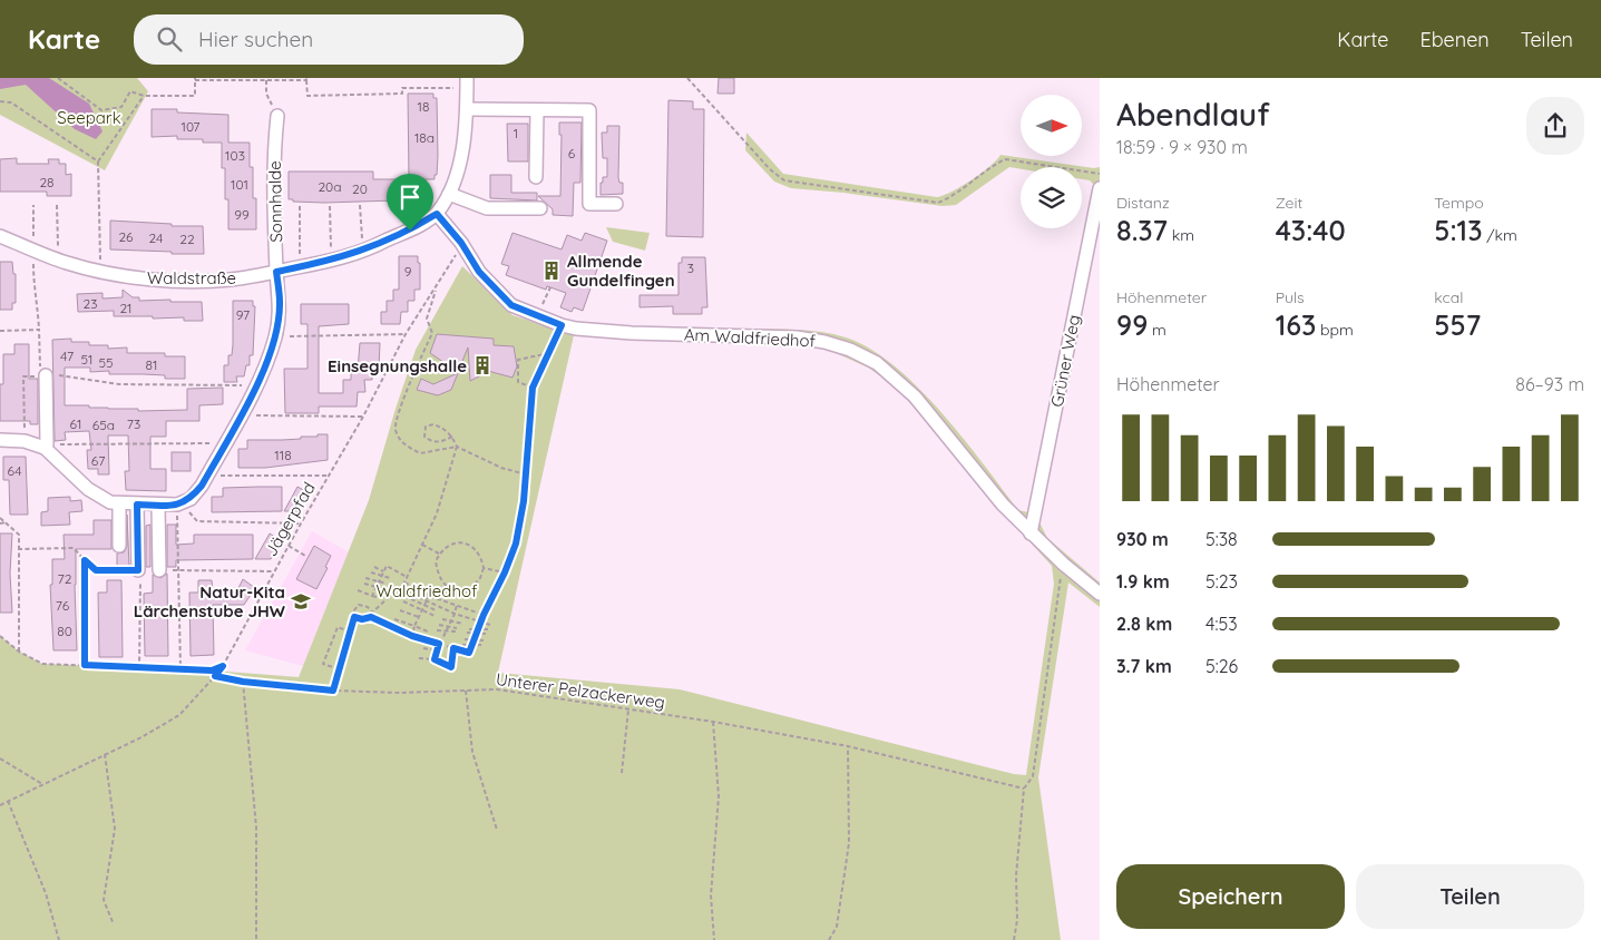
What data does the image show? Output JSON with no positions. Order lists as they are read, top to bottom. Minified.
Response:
{"streets":{"street":["Sonnhalde","Waldstraße","Am Waldfriedhof","Grüner Weg"],"path":["Jägerpfad","Unterer Pelzackerweg"]},"crossings":[["Sonnhalde","Waldstraße"],["Waldstraße","Am Waldfriedhof"],["Am Waldfriedhof","Grüner Weg"],["Am Waldfriedhof","Jägerpfad"],["Jägerpfad","Unterer Pelzackerweg"]],"parks":["Seepark","Waldfriedhof"],"places":{"building":["Allmende Gundelfingen","Einsegnungshalle"],"school or university":["Natur-Kita Lärchenstube JHW"]},"house_numbers":["18","107","1","18a","6","103","28","101","20a","20","99","26","24","22","3","9","23","21","97","47","51","55","81","61","73","65a","118","67","64","72","76","80"],"north":"right","page":{"header":"Karte","search":"Hier suchen","nav":["Karte","Ebenen","Teilen"],"heading":["Abendlauf","18:59 · 9 × 930 m"],"stats":[["Distanz","8.37 km"],["Zeit","43:40"],["Tempo","5:13 /km"],["Höhenmeter","99 m"],["Puls","163 bpm"],["kcal","557"]],"chart":["Höhenmeter","86–93 m"],"list":[{"name":"930 m","note":"5:38"},{"name":"1.9 km","note":"5:23"},{"name":"2.8 km","note":"4:53"},{"name":"3.7 km","note":"5:26"}],"buttons":["Speichern","Teilen"]}}
